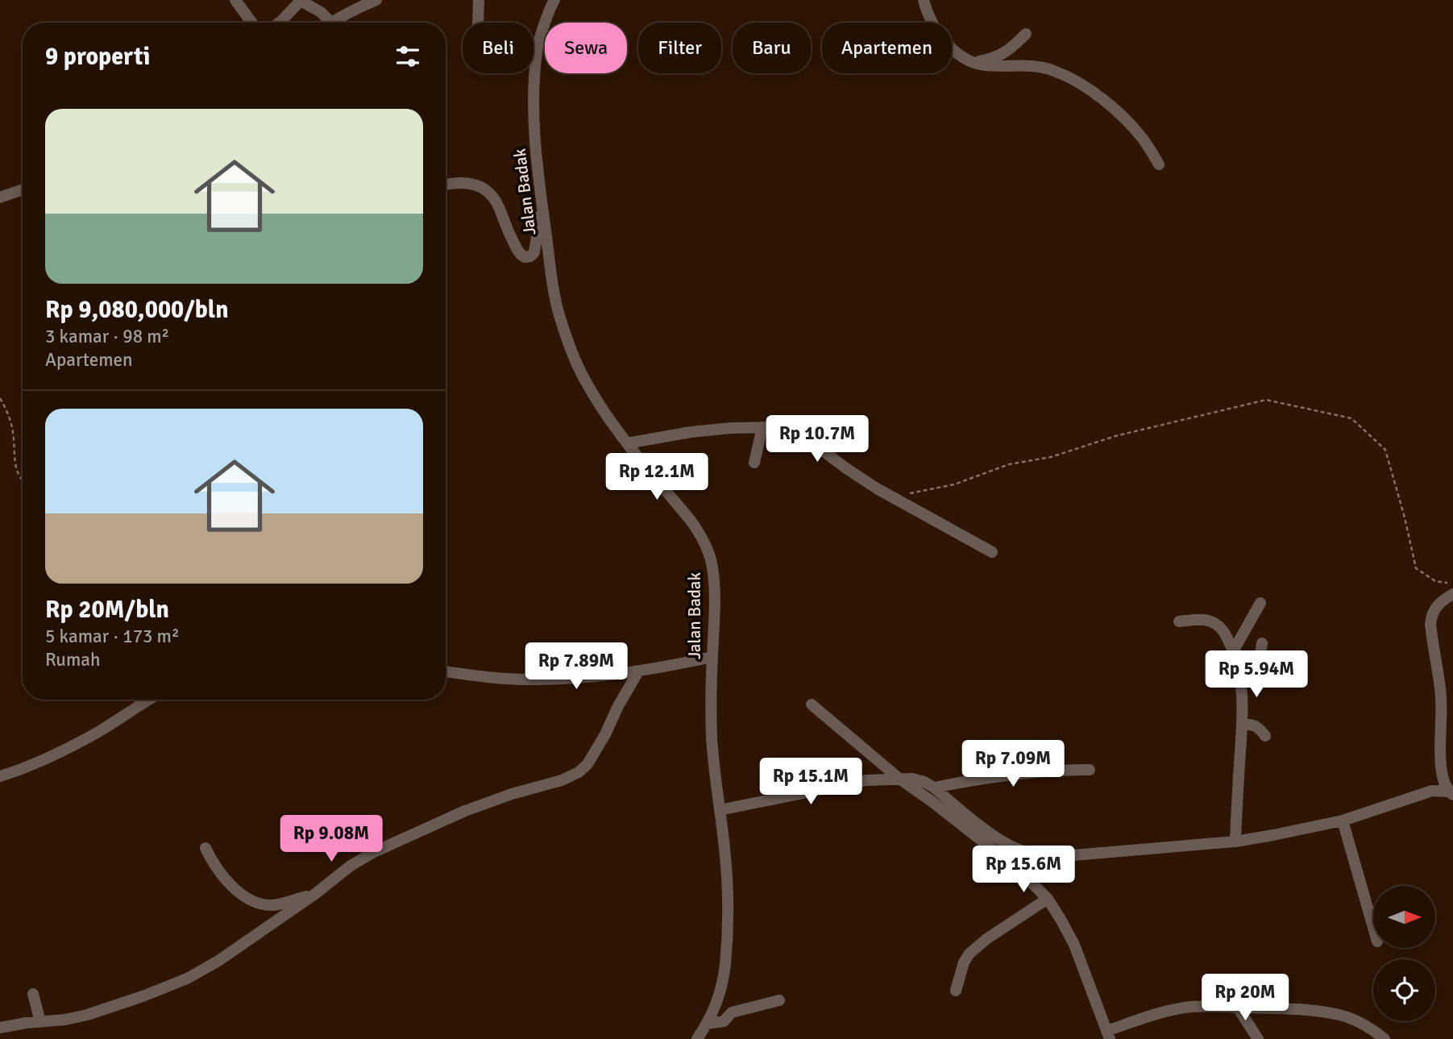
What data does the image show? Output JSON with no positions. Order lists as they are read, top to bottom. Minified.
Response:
{"streets":{"street":["Jalan Badak"]},"north":"right","page":{"chip":["Beli","Sewa","Filter","Baru","Apartemen"],"heading":"9 properti","list":[{"name":"Rp 9,080,000/bln","note":"3 kamar · 98 m² · Apartemen"},{"name":"Rp 20M/bln","note":"5 kamar · 173 m² · Rumah"}],"price":["Rp 10.7M","Rp 12.1M","Rp 7.89M","Rp 5.94M","Rp 7.09M","Rp 15.1M","Rp 9.08M","Rp 15.6M","Rp 20M"]}}
